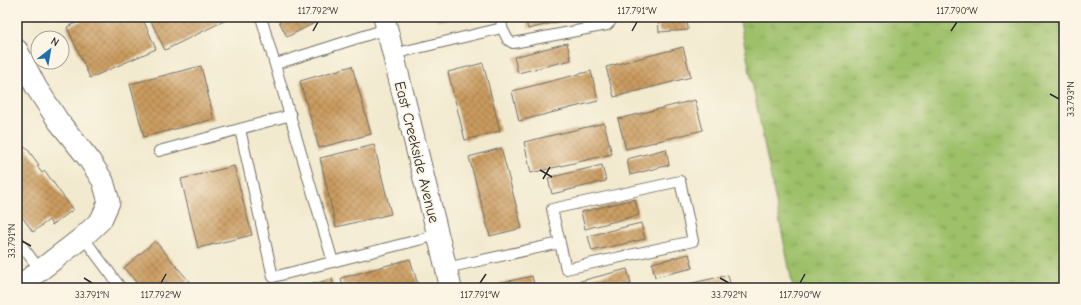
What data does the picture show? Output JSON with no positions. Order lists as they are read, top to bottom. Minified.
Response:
{"streets":{"street":["East Creekside Avenue"]},"north":"top right","coordinates":["117.792°W","117.791°W","117.790°W","33.793°N","33.791°N","33.792°N"]}
